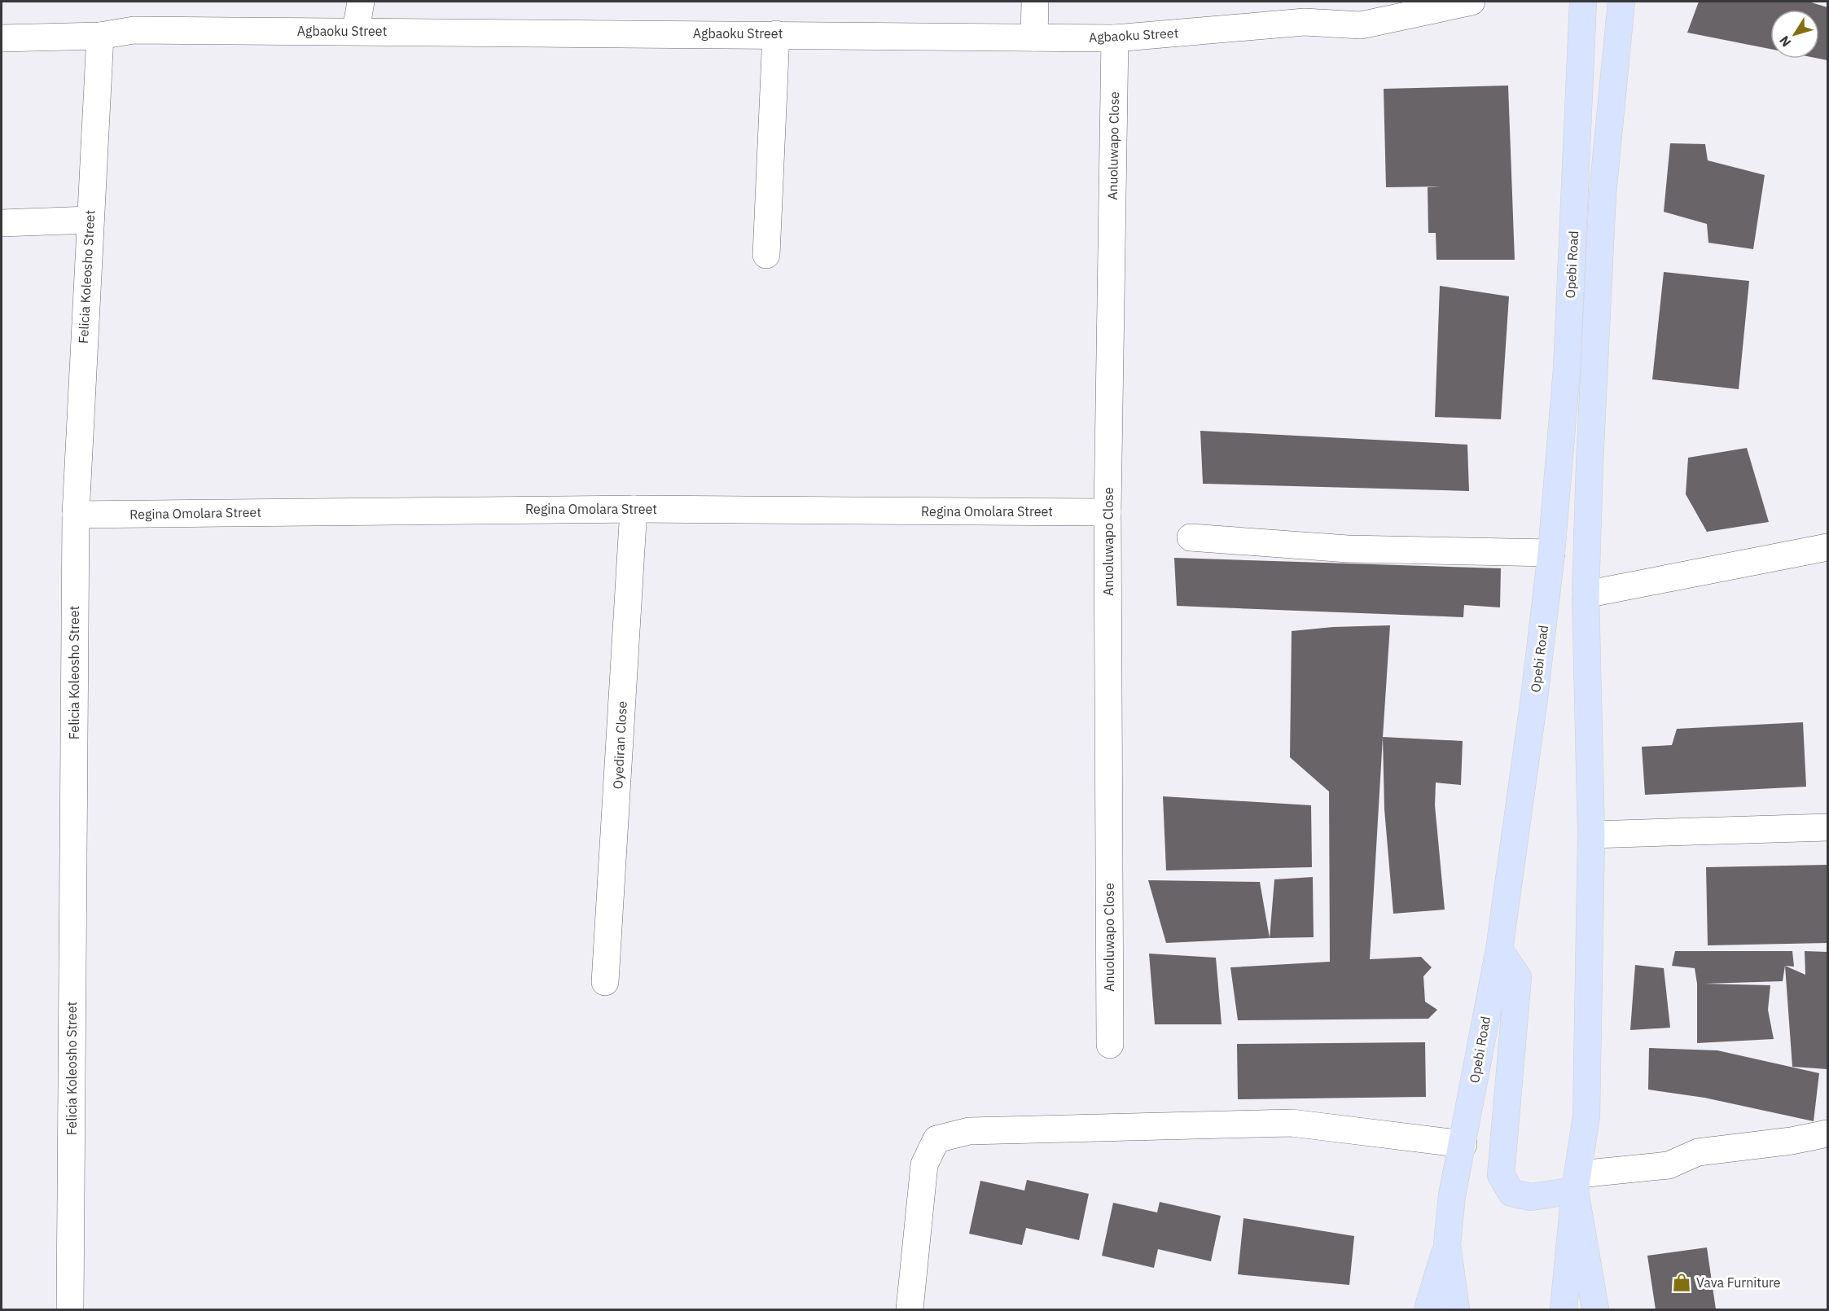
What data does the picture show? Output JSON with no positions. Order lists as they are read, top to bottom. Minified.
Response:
{"streets":{"main road":["Opebi Road"],"street":["Agbaoku Street","Anuoluwapo Close","Felicia Koleosho Street","Regina Omolara Street","Oyediran Close"]},"crossings":[["Agbaoku Street","Anuoluwapo Close"],["Agbaoku Street","Felicia Koleosho Street"],["Anuoluwapo Close","Regina Omolara Street"],["Felicia Koleosho Street","Regina Omolara Street"],["Regina Omolara Street","Oyediran Close"]],"places":{"shop":["Vava Furniture"]},"north":"bottom left"}
